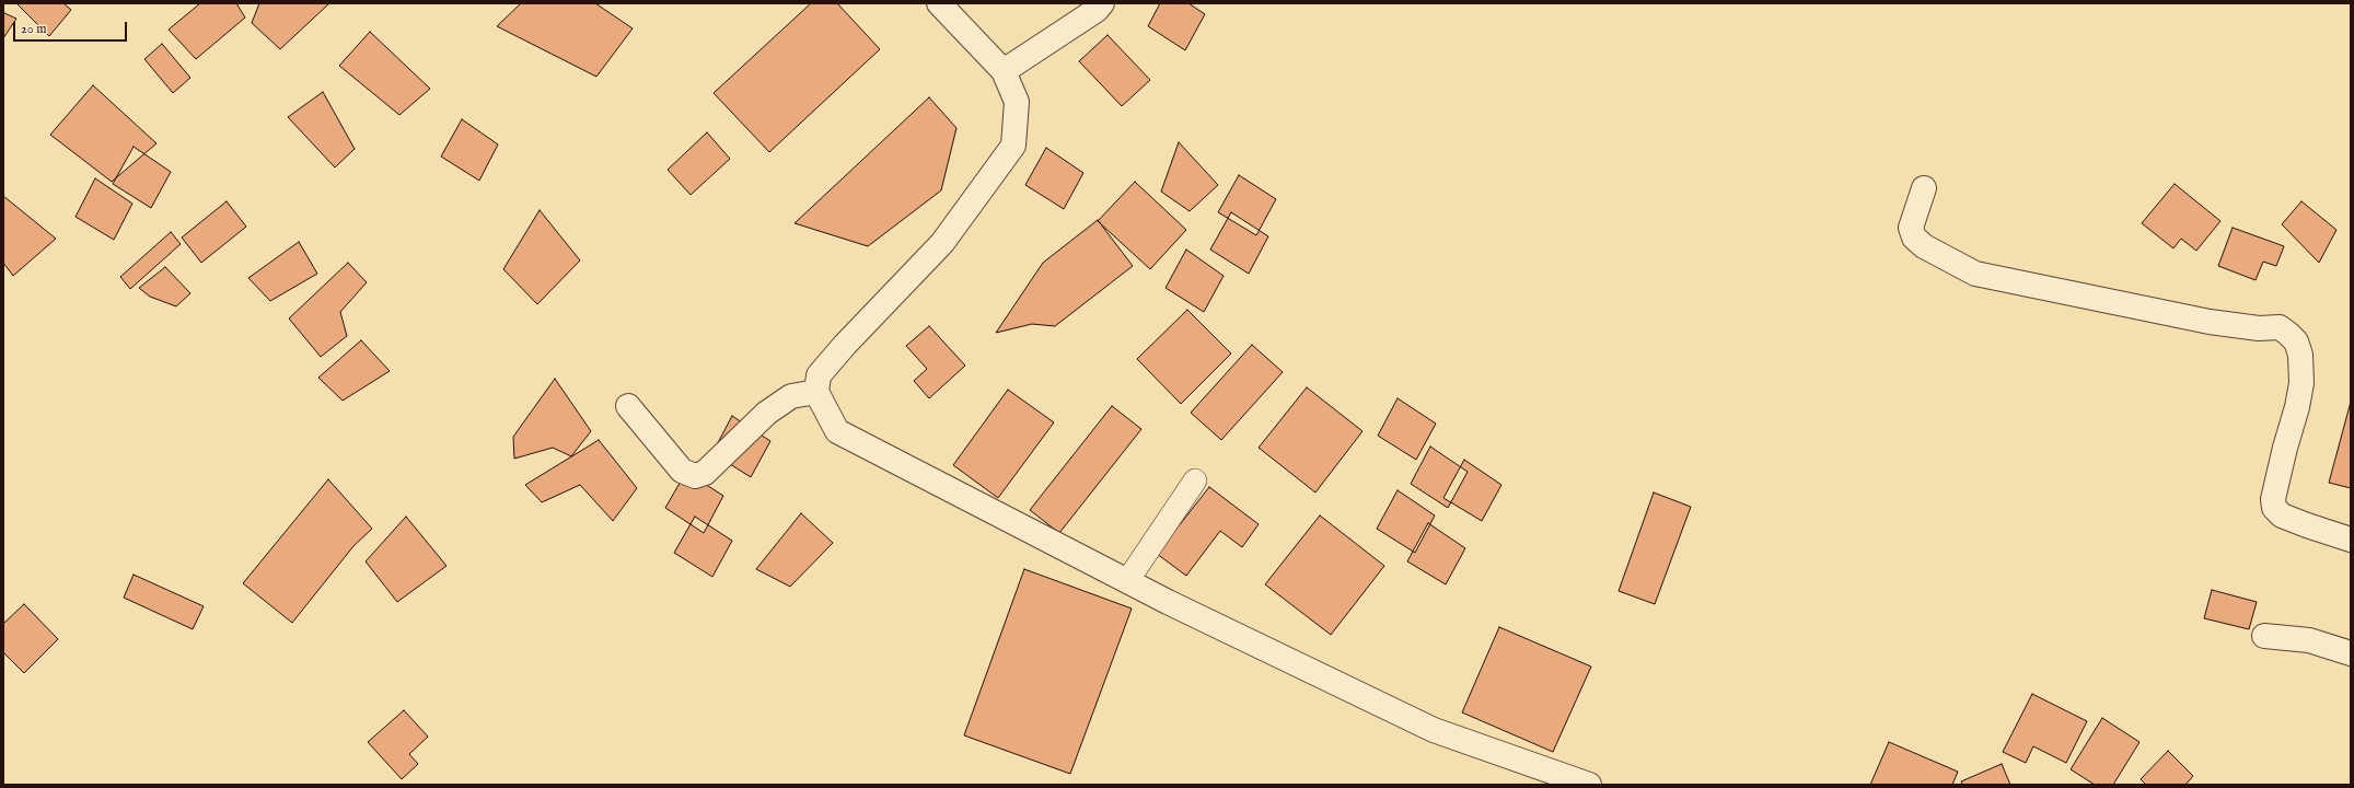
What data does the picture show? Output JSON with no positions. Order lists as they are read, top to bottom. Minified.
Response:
{"scale_bar":"20 m"}
